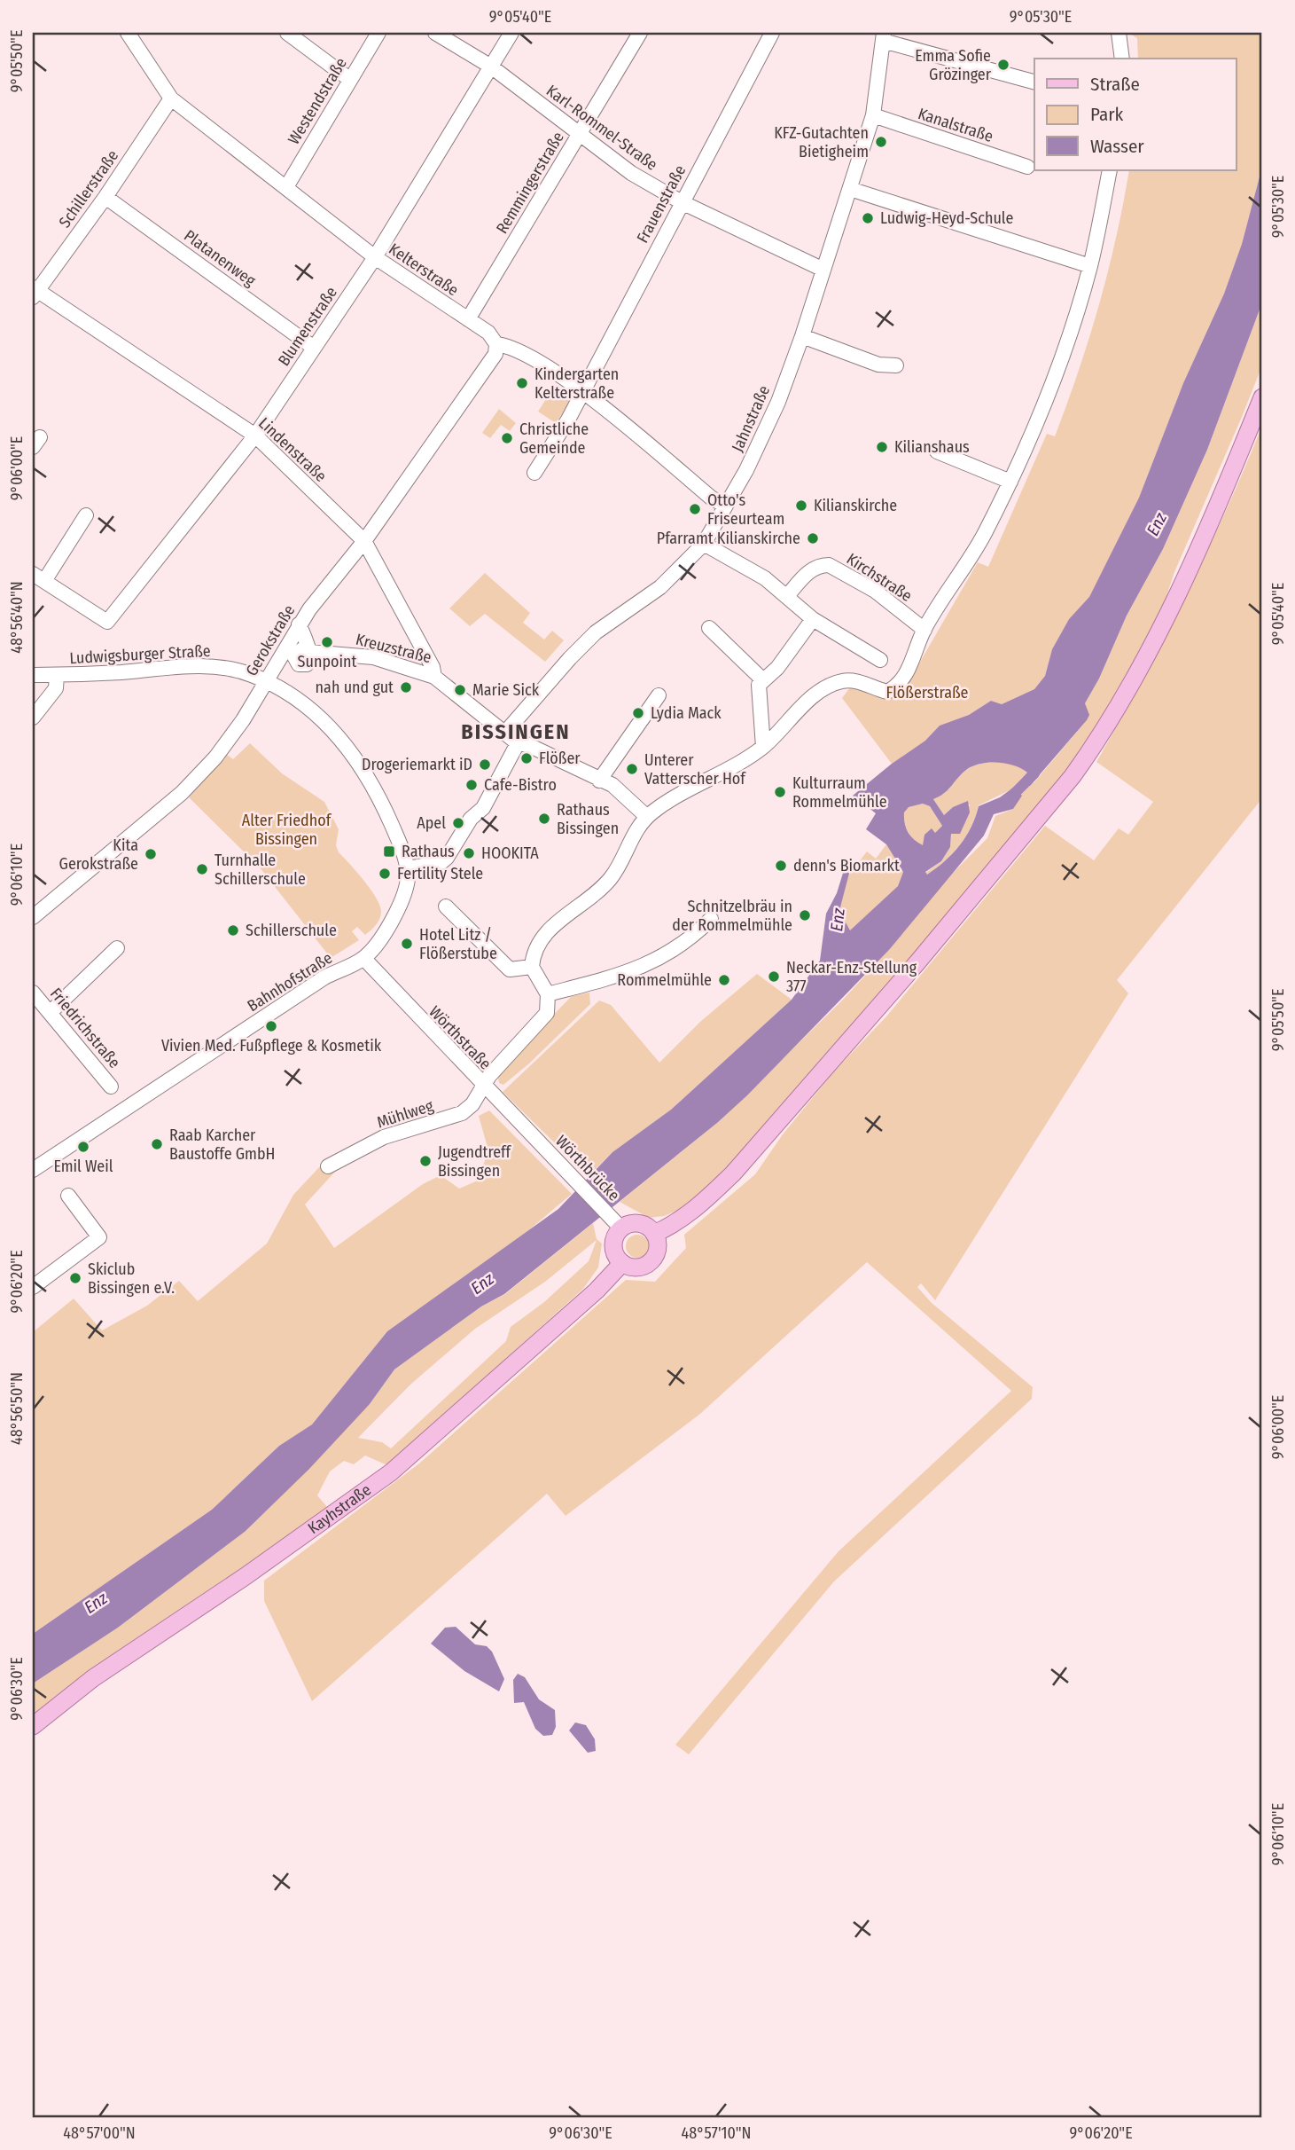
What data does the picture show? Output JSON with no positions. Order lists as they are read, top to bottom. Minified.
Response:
{"streets":{"main road":["Kayhstraße"],"street":["Westendstraße","Kanalstraße","Karl-Rommel-Straße","Remmingerstraße","Schillerstraße","Frauenstraße","Platanenweg","Kelterstraße","Blumenstraße","Jahnstraße","Lindenstraße","Kirchstraße","Gerokstraße","Kreuzstraße","Ludwigsburger Straße","Bahnhofstraße","Friedrichstraße","Wörthstraße","Mühlweg","Wörthbrücke"]},"crossings":[["Westendstraße","Kelterstraße"],["Kanalstraße","Jahnstraße"],["Karl-Rommel-Straße","Remmingerstraße"],["Karl-Rommel-Straße","Frauenstraße"],["Karl-Rommel-Straße","Blumenstraße"],["Karl-Rommel-Straße","Jahnstraße"],["Remmingerstraße","Kelterstraße"],["Schillerstraße","Platanenweg"],["Schillerstraße","Kelterstraße"],["Schillerstraße","Lindenstraße"],["Frauenstraße","Kelterstraße"],["Platanenweg","Blumenstraße"],["Kelterstraße","Blumenstraße"],["Kelterstraße","Jahnstraße"],["Kelterstraße","Gerokstraße"],["Blumenstraße","Lindenstraße"],["Jahnstraße","Kreuzstraße"],["Lindenstraße","Gerokstraße"],["Lindenstraße","Kreuzstraße"],["Gerokstraße","Kreuzstraße"],["Gerokstraße","Ludwigsburger Straße"],["Ludwigsburger Straße","Bahnhofstraße"],["Bahnhofstraße","Wörthstraße"],["Wörthstraße","Mühlweg"],["Wörthstraße","Wörthbrücke"],["Wörthbrücke","Kayhstraße"]],"districts":["BISSINGEN"],"water":["Enz"],"parks":["Flößerstraße","Alter Friedhof Bissingen"],"places":{"other":["Emma Sofie Grözinger","KFZ-Gutachten Bietigheim","Ludwig-Heyd-Schule","Kindergarten Kelterstraße","Christliche Gemeinde","Kilianshaus","Kilianskirche","Otto's Friseurteam","Pfarramt Kilianskirche","Sunpoint","nah und gut","Marie Sick","Lydia Mack","Flößer","Drogeriemarkt iD","Unterer Vatterscher Hof","Cafe-Bistro","Kulturraum Rommelmühle","Rathaus Bissingen","Apel","HOOKITA","Kita Gerokstraße","denn's Biomarkt","Turnhalle Schillerschule","Fertility Stele","Schnitzelbräu in der Rommelmühle","Schillerschule","Hotel Litz / Flößerstube","Neckar-Enz-Stellung 377","Rommelmühle","Vivien Med. Fußpflege & Kosmetik","Raab Karcher Baustoffe GmbH","Emil Weil","Jugendtreff Bissingen","Skiclub Bissingen e.V."],"transit":["Rathaus"]},"legend":["Straße","Park","Wasser"],"coordinates":["9°05'40\"E","9°05'30\"E","9°05'50\"E","9°06'00\"E","48°56'40\"N","9°06'10\"E","9°06'20\"E","48°56'50\"N","9°06'30\"E","48°57'00\"N","48°57'10\"N"]}
